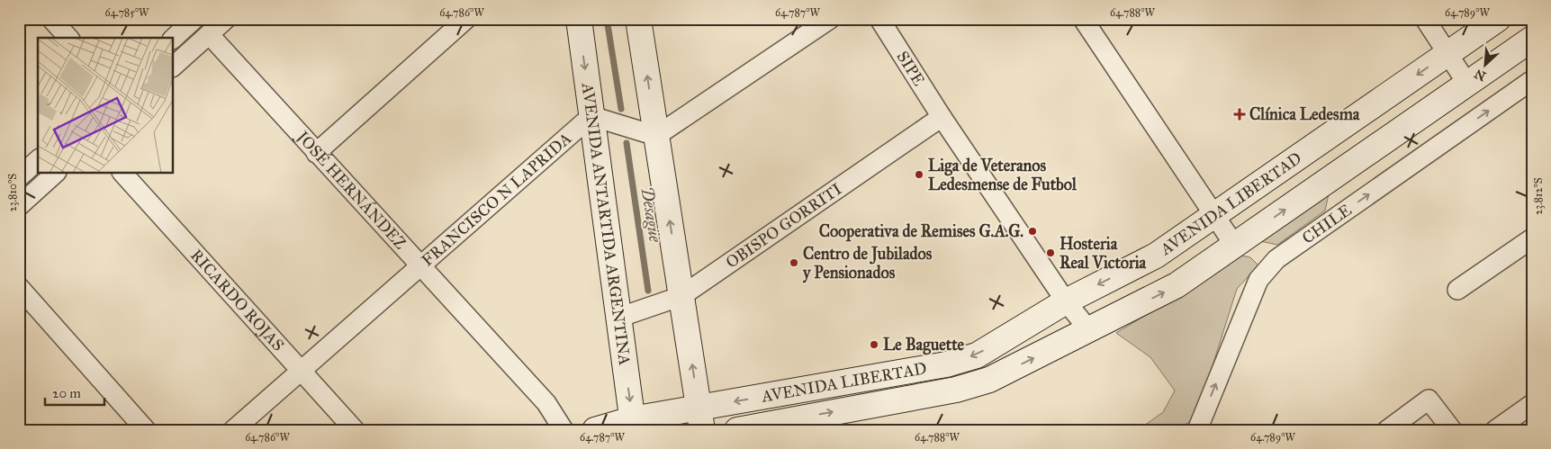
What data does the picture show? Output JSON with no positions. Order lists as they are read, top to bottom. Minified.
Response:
{"streets":{"main road":["AVENIDA LIBERTAD","AVENIDA ANTARTIDA ARGENTINA"],"street":["SIPE","JOSÉ HERNÁNDEZ","FRANCISCO N LAPRIDA","CHILE","OBISPO GORRITI","RICARDO ROJAS"]},"crossings":[["SIPE","AVENIDA LIBERTAD"],["SIPE","OBISPO GORRITI"],["JOSÉ HERNÁNDEZ","FRANCISCO N LAPRIDA"],["FRANCISCO N LAPRIDA","AVENIDA ANTARTIDA ARGENTINA"],["FRANCISCO N LAPRIDA","RICARDO ROJAS"],["AVENIDA LIBERTAD","AVENIDA ANTARTIDA ARGENTINA"],["AVENIDA ANTARTIDA ARGENTINA","OBISPO GORRITI"]],"one_way":["CHILE"],"water":["Desagüe"],"places":{"health":["Clínica Ledesma"],"other":["Liga de Veteranos Ledesmense de Futbol","Cooperativa de Remises G.A.G.","Hosteria Real Victoria","Centro de Jubilados y Pensionados","Le Baguette"]},"scale_bar":"20 m","north":"bottom left","coordinates":["64.785°W","64.786°W","64.787°W","64.788°W","64.789°W","23.810°S","23.812°S"]}
